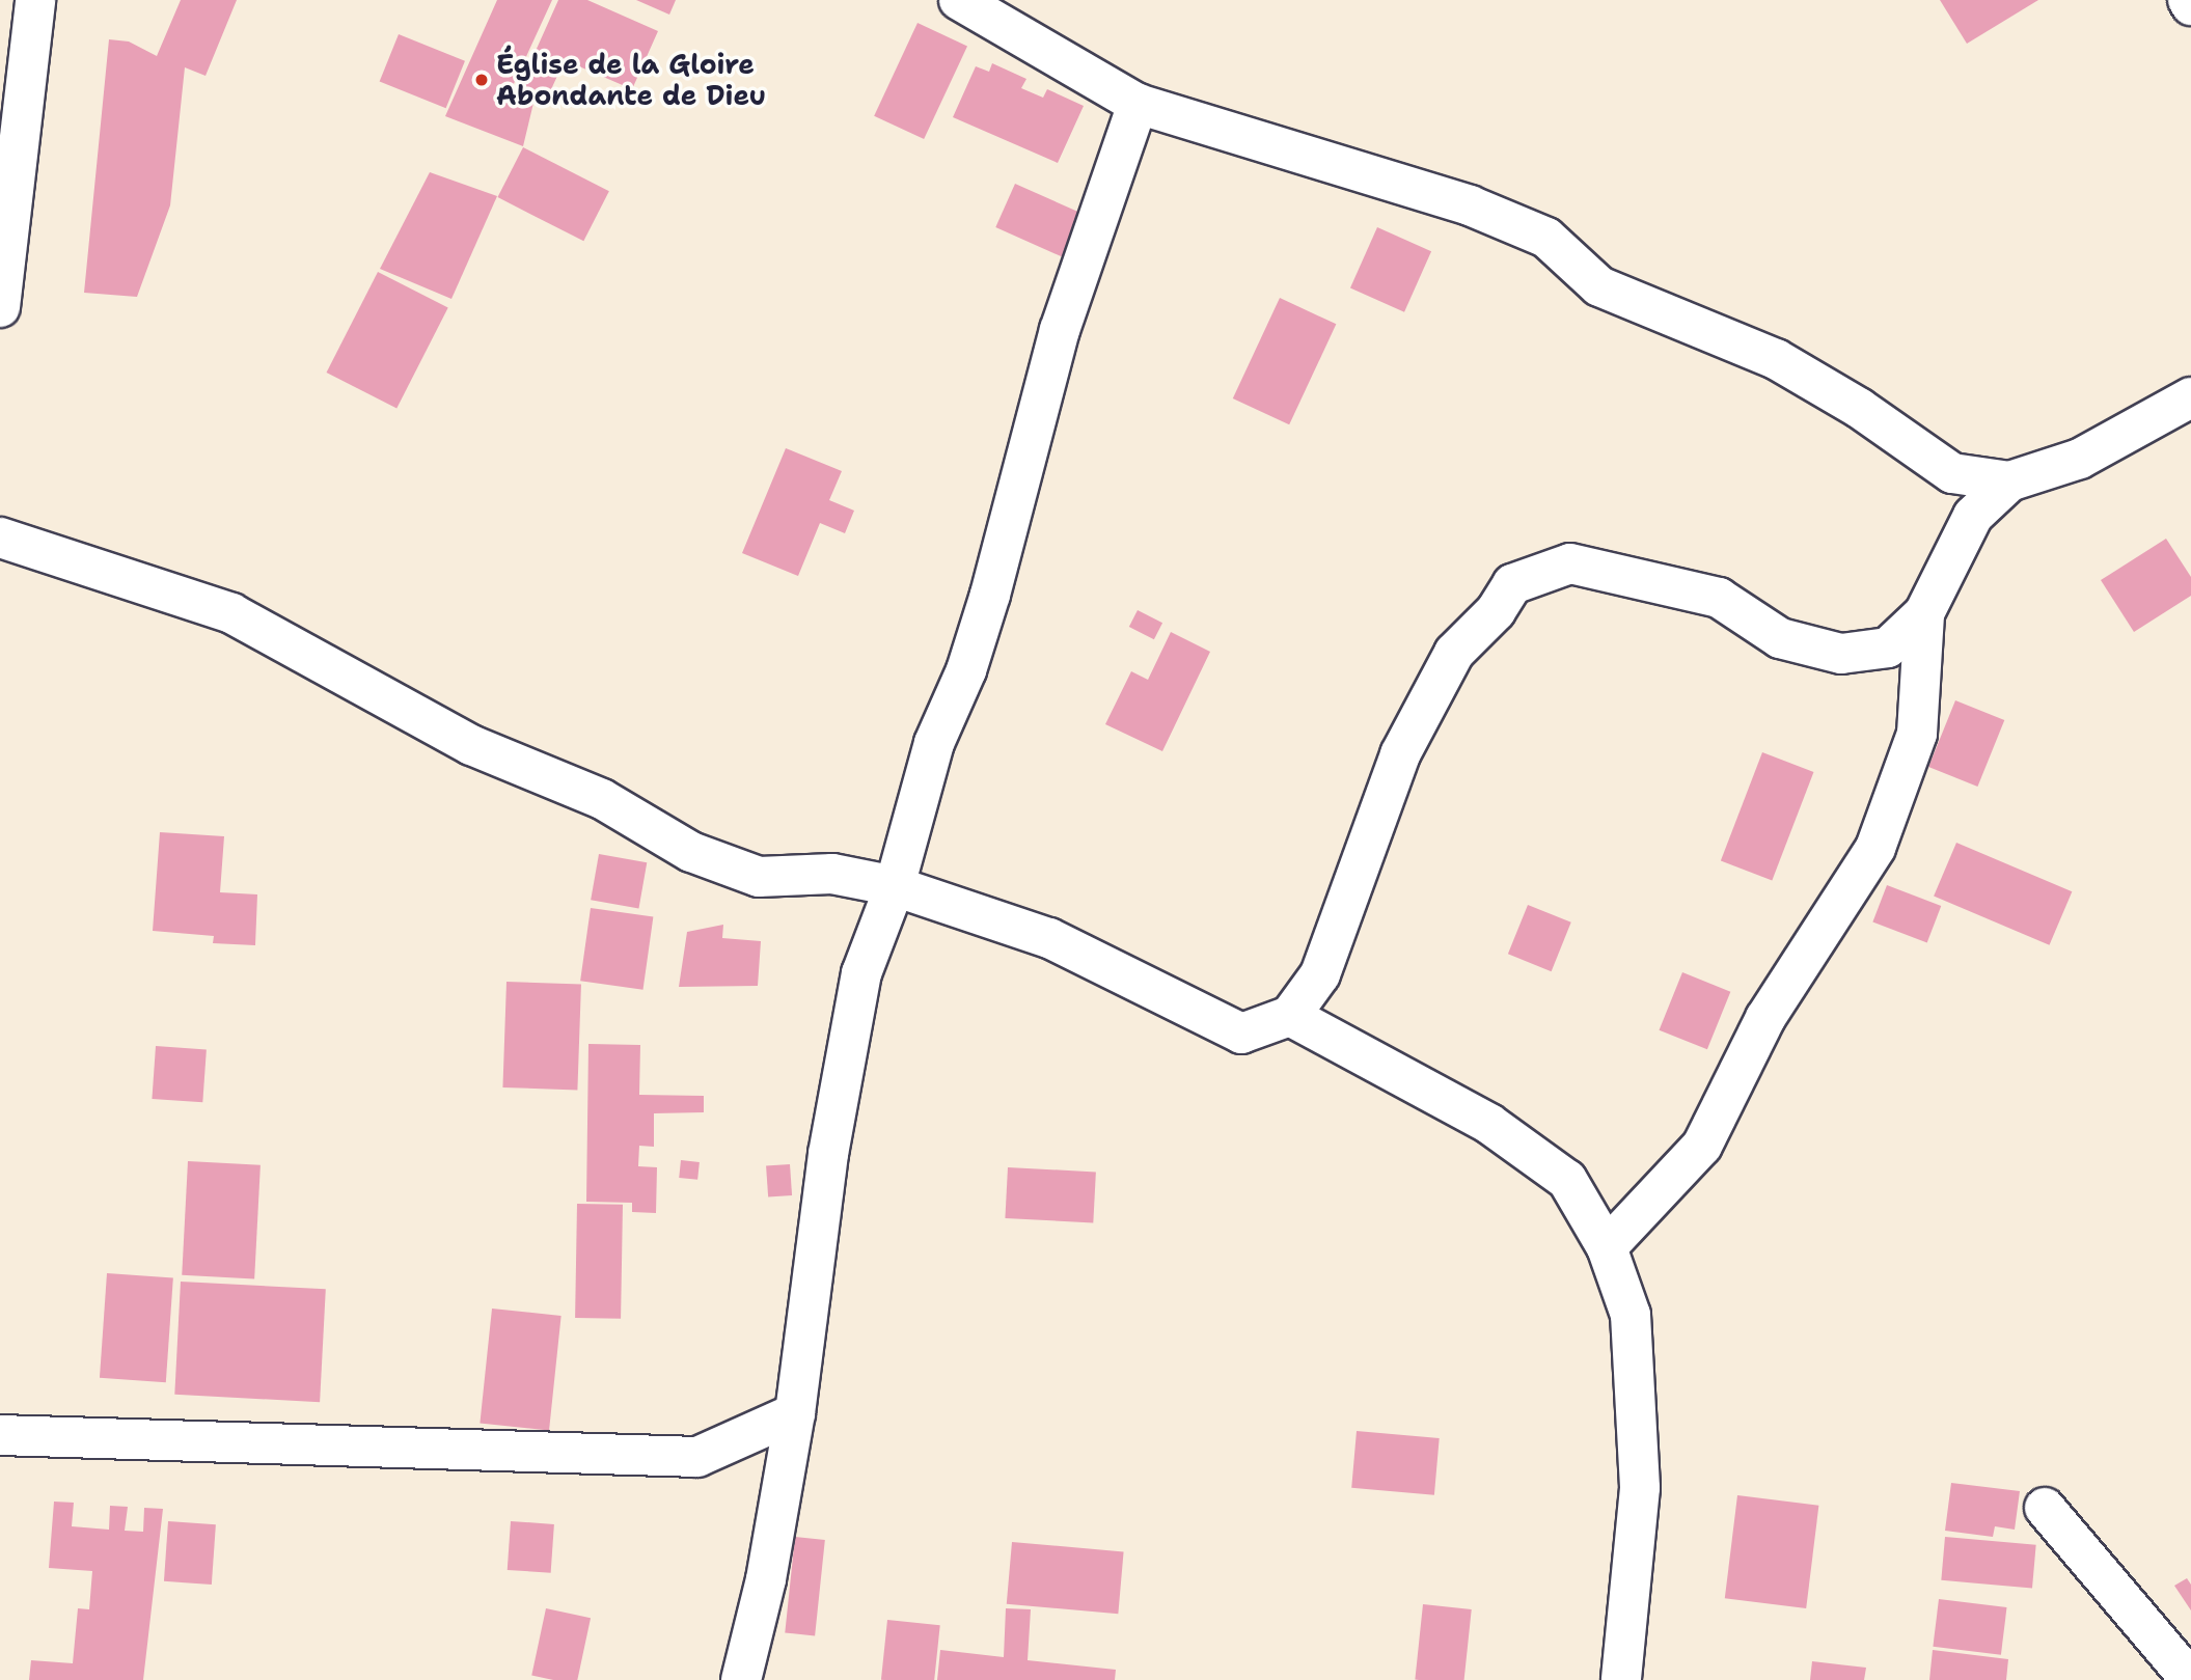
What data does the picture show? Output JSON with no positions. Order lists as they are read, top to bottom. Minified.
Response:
{"places":["Église de la Gloire Abondante de Dieu"]}
